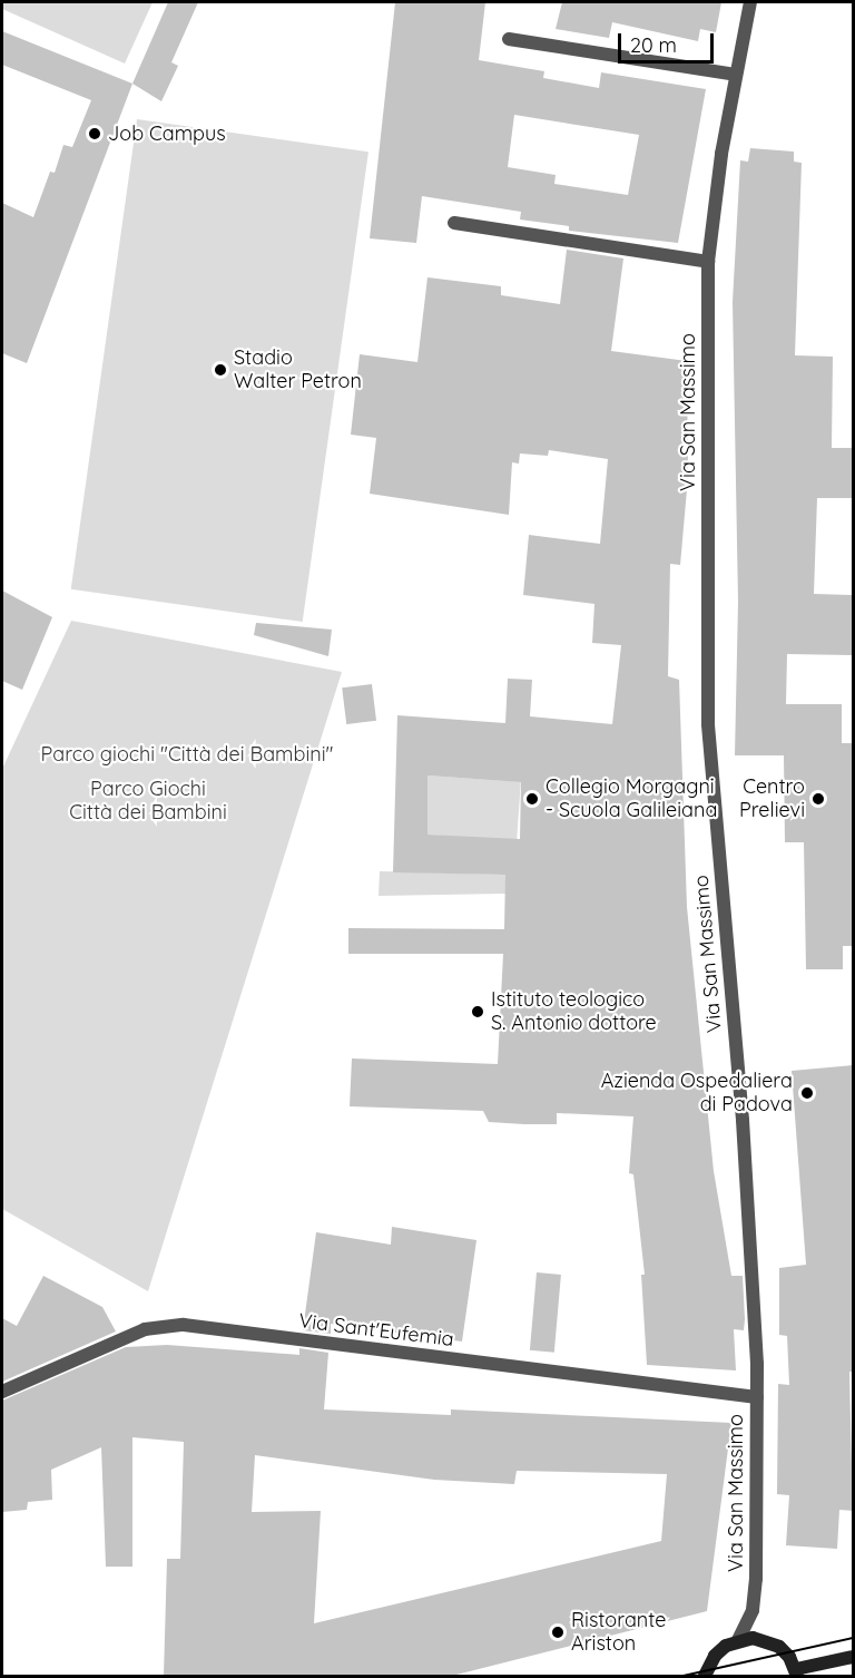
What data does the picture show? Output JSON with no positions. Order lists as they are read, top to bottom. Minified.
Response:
{"streets":{"street":["Via San Massimo","Via Sant'Eufemia"]},"crossings":[["Via San Massimo","Via Sant'Eufemia"]],"parks":["Parco giochi \"Città dei Bambini\"","Parco Giochi Città dei Bambini"],"places":["Job Campus","Stadio Walter Petron","Collegio Morgagni - Scuola Galileiana","Centro Prelievi","Istituto teologico S. Antonio dottore","Azienda Ospedaliera di Padova","Ristorante Ariston"],"scale_bar":"20 m"}
